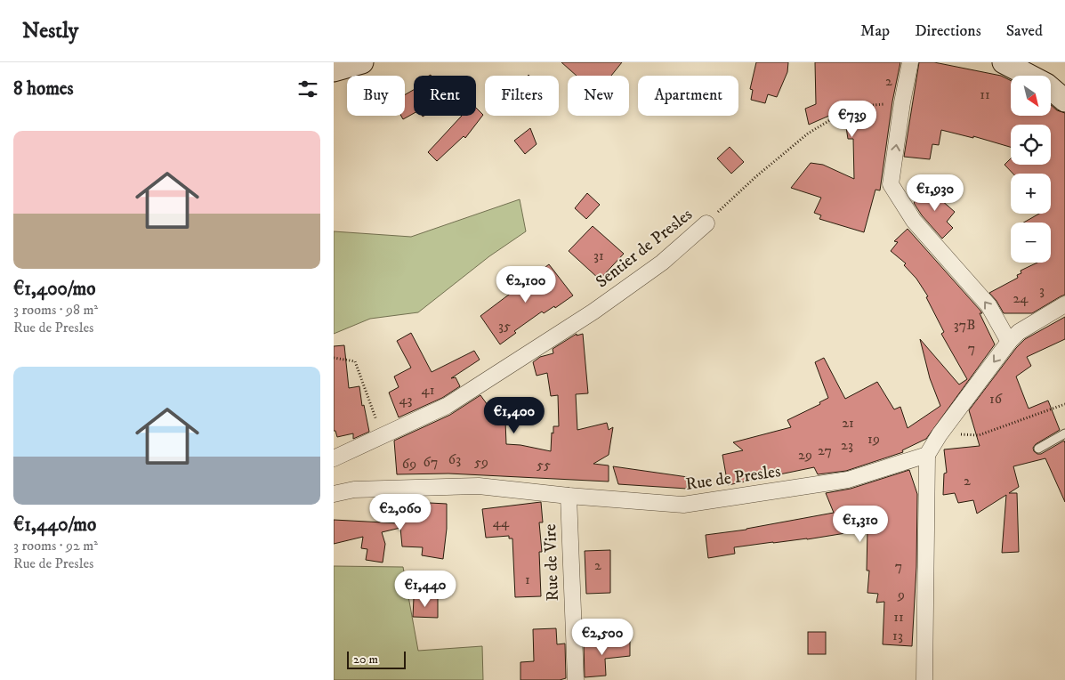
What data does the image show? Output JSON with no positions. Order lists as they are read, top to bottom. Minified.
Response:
{"streets":{"street":["Sentier de Presles","Rue de Presles","Rue de Vire"]},"crossings":[["Rue de Presles","Rue de Vire"]],"house_numbers":["2","11","31","3","24","37B","35","7","41","16","43","21","19","23","27","29","63","67","59","69","55","2","44","2","7","1","9","11","13"],"scale_bar":"20 m","north":"bottom right","page":{"header":"Nestly","nav":["Map","Directions","Saved"],"heading":"8 homes","map_buttons":["+","−"],"chip":["Buy","Rent","Filters","New","Apartment"],"price":["€739","€1,930","€2,100","€1,400","€2,060","€1,310","€1,440","€2,500"],"list":[{"name":"€1,400/mo","note":"3 rooms · 98 m² · Rue de Presles"},{"name":"€1,440/mo","note":"3 rooms · 92 m² · Rue de Presles"}],"scale":"20 m"}}
